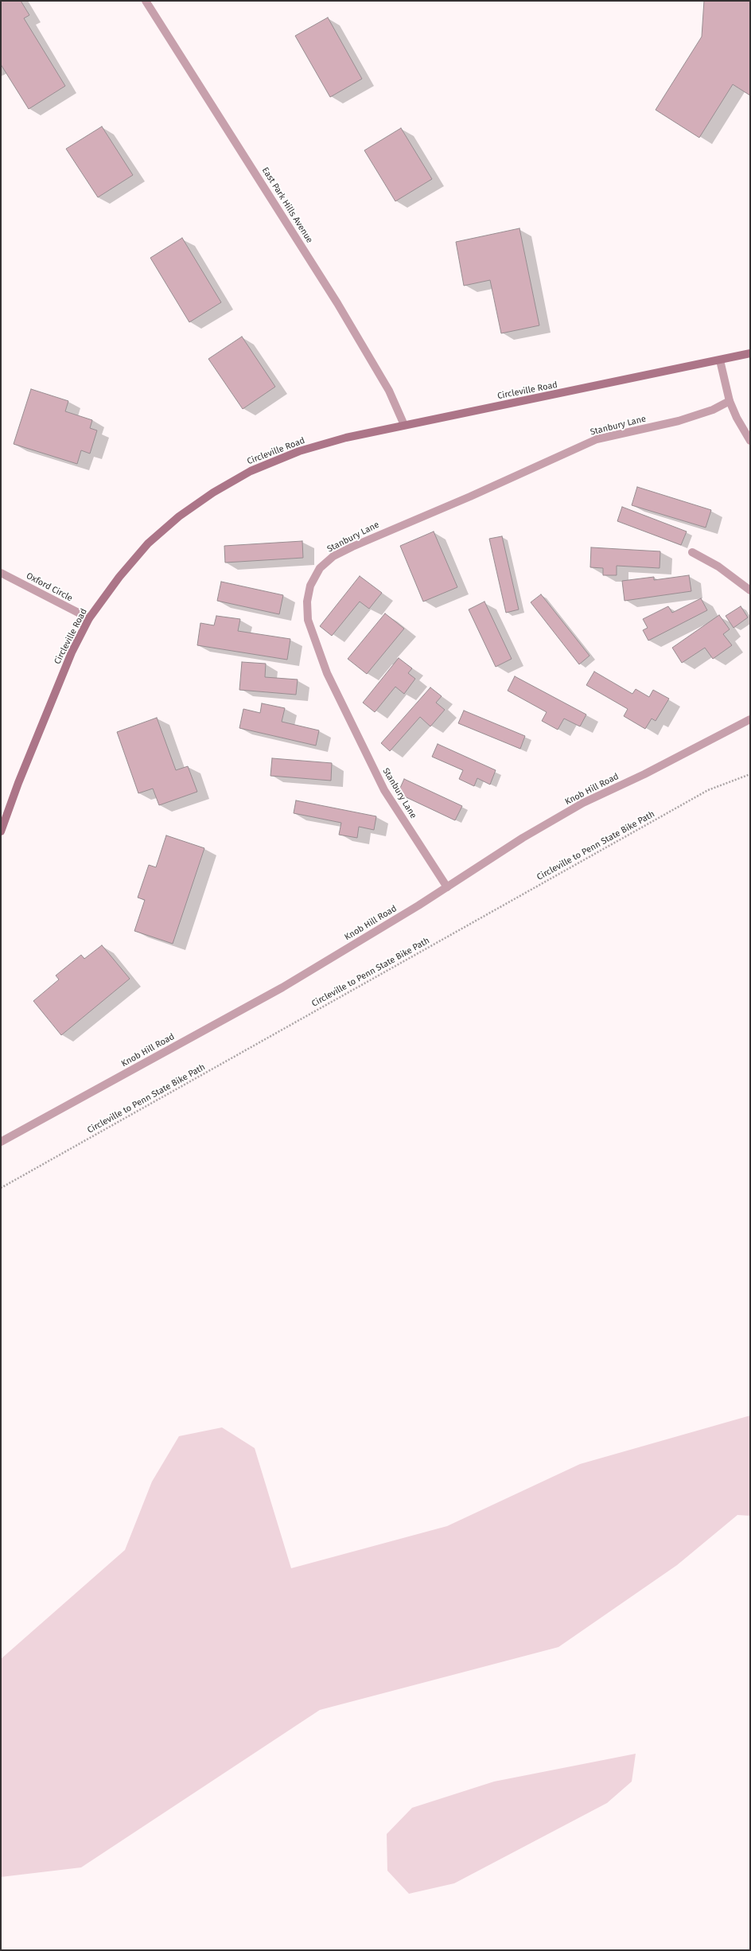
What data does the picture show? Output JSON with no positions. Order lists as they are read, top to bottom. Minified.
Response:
{"streets":{"street":["East Park Hills Avenue","Circleville Road","Stanbury Lane","Oxford Circle","Knob Hill Road"],"path":["Circleville to Penn State Bike Path"]},"crossings":[["East Park Hills Avenue","Circleville Road"],["Circleville Road","Oxford Circle"],["Stanbury Lane","Knob Hill Road"]]}
